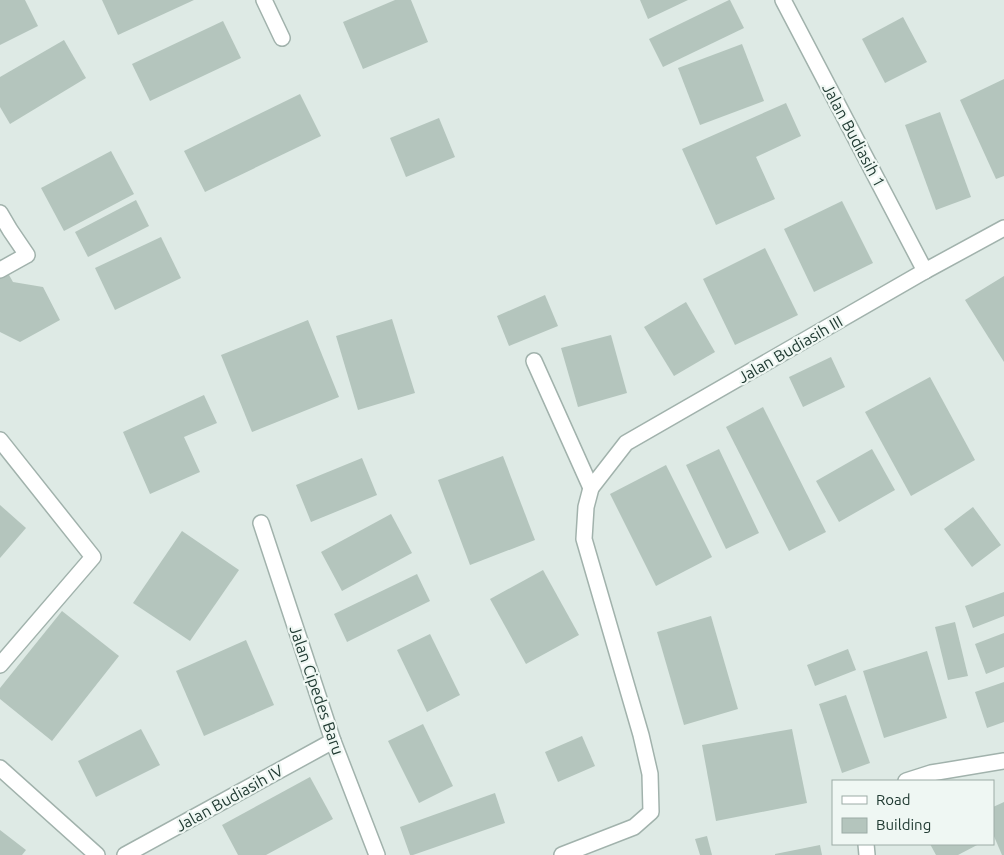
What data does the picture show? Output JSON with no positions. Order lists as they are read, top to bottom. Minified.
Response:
{"streets":{"street":["Jalan Budiasih 1","Jalan Budiasih III","Jalan Cipedes Baru","Jalan Budiasih IV"]},"crossings":[["Jalan Budiasih 1","Jalan Budiasih III"],["Jalan Cipedes Baru","Jalan Budiasih IV"]],"legend":["Road","Building"]}
